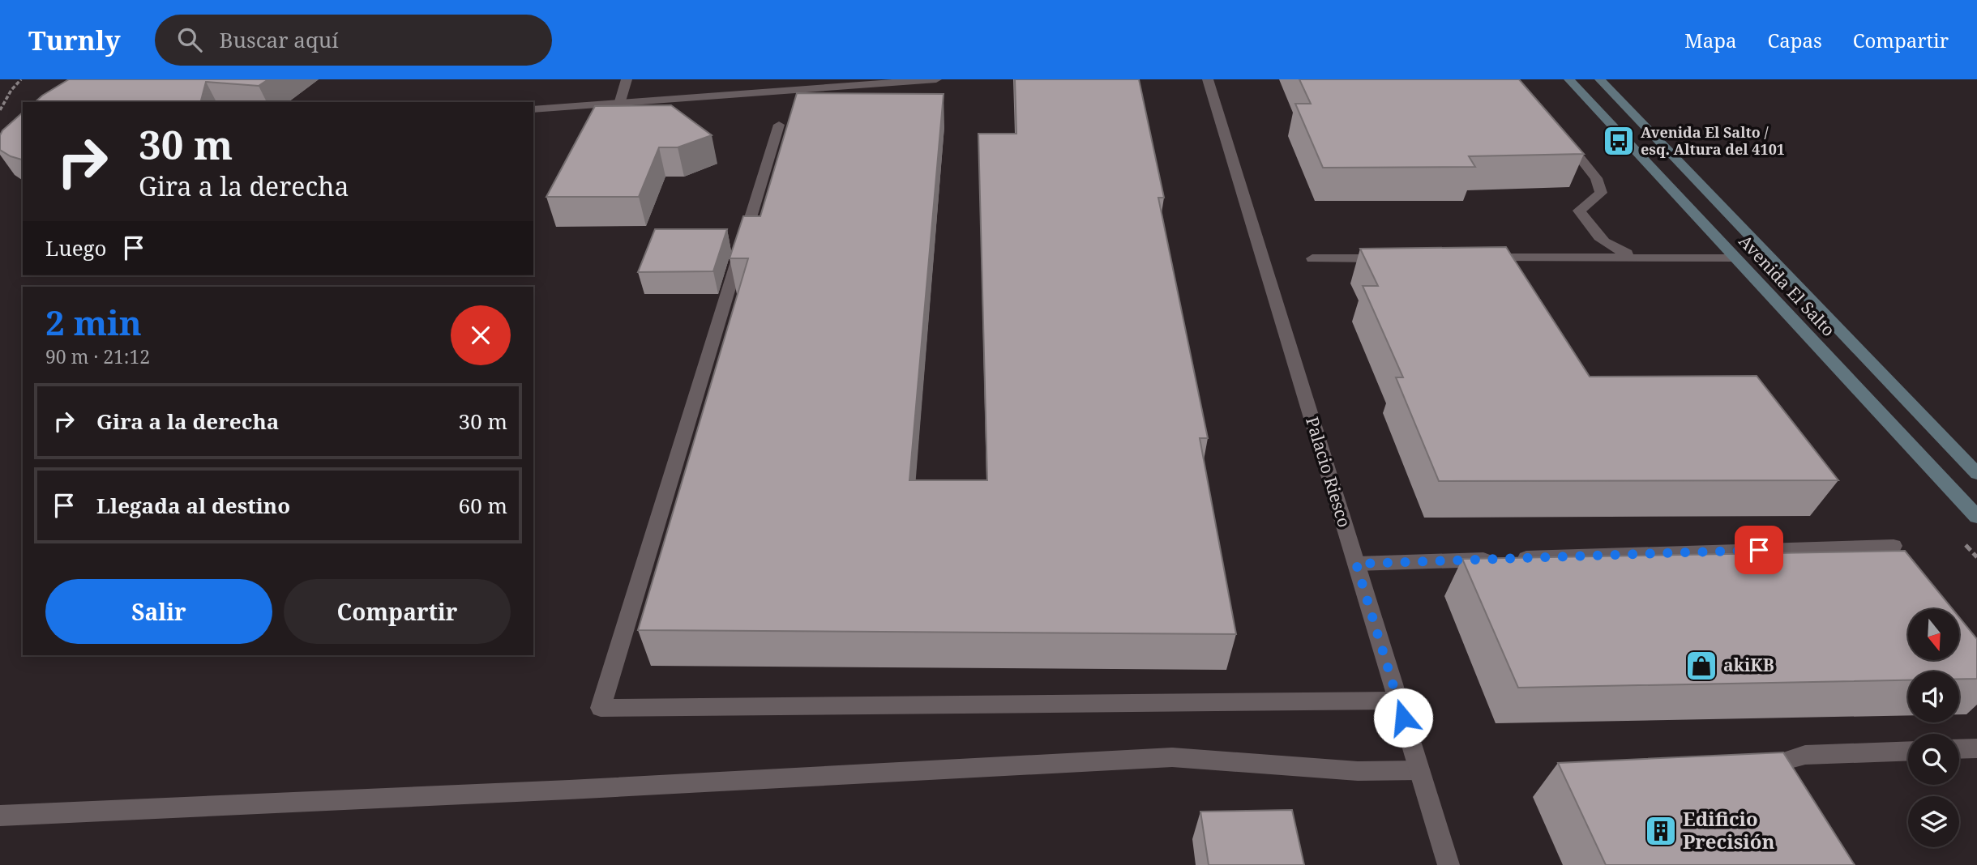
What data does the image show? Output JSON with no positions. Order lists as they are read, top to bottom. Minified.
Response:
{"streets":{"main road":["Avenida El Salto"],"street":["Palacio Riesco"]},"places":{"bus stop":["Avenida El Salto / esq. Altura del 4101"],"shop":["akiKB"],"building":["Edificio Precisión"]},"north":"bottom","page":{"header":"Turnly","search":"Buscar aquí","nav":["Mapa","Capas","Compartir"],"turn":["30 m","Gira a la derecha"],"then":"Luego","heading":["2 min","90 m · 21:12"],"list":[{"name":"Gira a la derecha","value":"30 m"},{"name":"Llegada al destino","value":"60 m"}],"buttons":["Salir","Compartir"]}}
